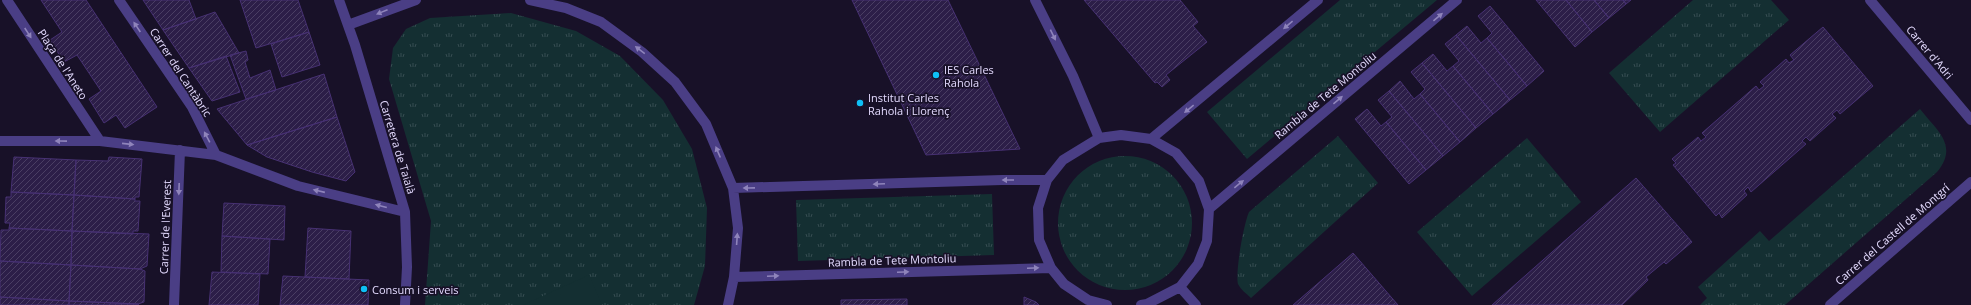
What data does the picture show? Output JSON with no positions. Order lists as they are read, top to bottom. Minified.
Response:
{"streets":{"street":["Carrer d'Adri","Plaça de l'Aneto","Carrer del Cantàbric","Rambla de Tete Montoliu","Carretera de Taialà","Carrer de l'Everest","Carrer del Castell de Montgrí"]},"one_way":["Plaça de l'Aneto","Carrer del Cantàbric","Carrer de l'Everest"],"places":["IES Carles Rahola","Institut Carles Rahola i Llorenç","Consum i serveis"]}
